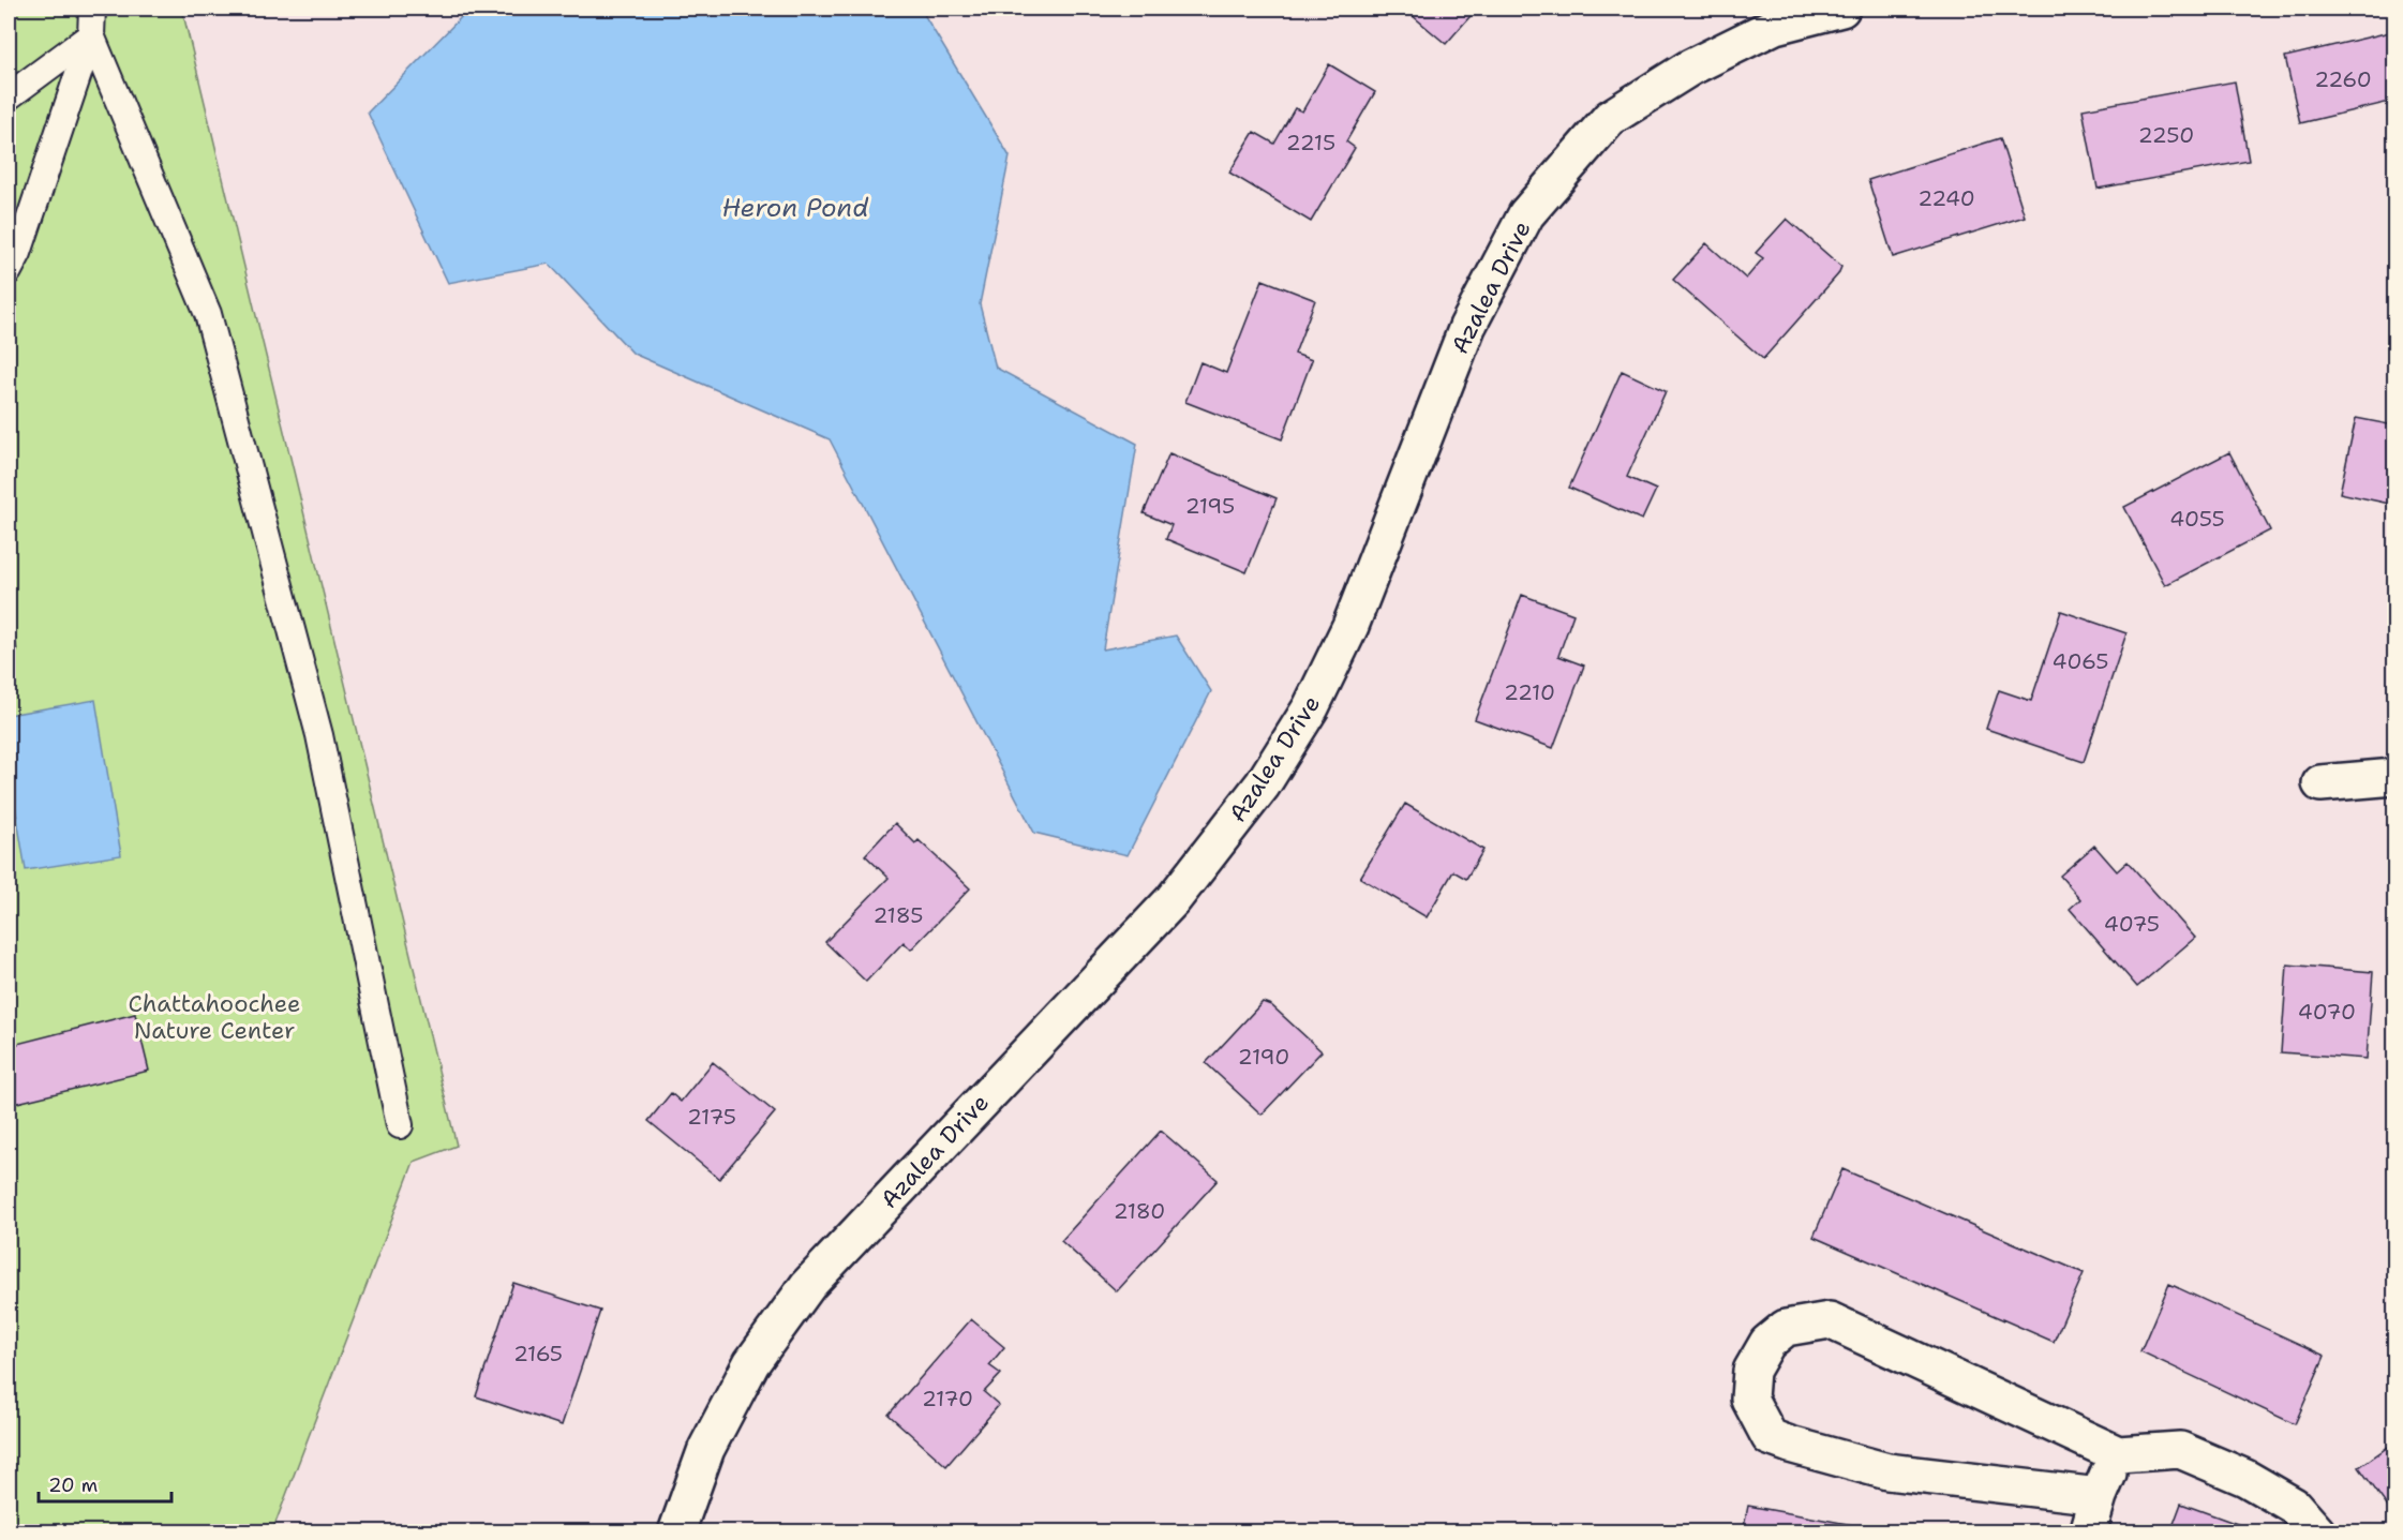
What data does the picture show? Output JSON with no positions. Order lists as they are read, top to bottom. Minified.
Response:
{"streets":{"street":["Azalea Drive"]},"water":["Heron Pond"],"parks":["Chattahoochee Nature Center"],"house_numbers":["2260","2250","2215","2240","2195","4055","4065","2210","2185","4075","4070","2190","2175","2180","2165","2170"],"scale_bar":"20 m"}
